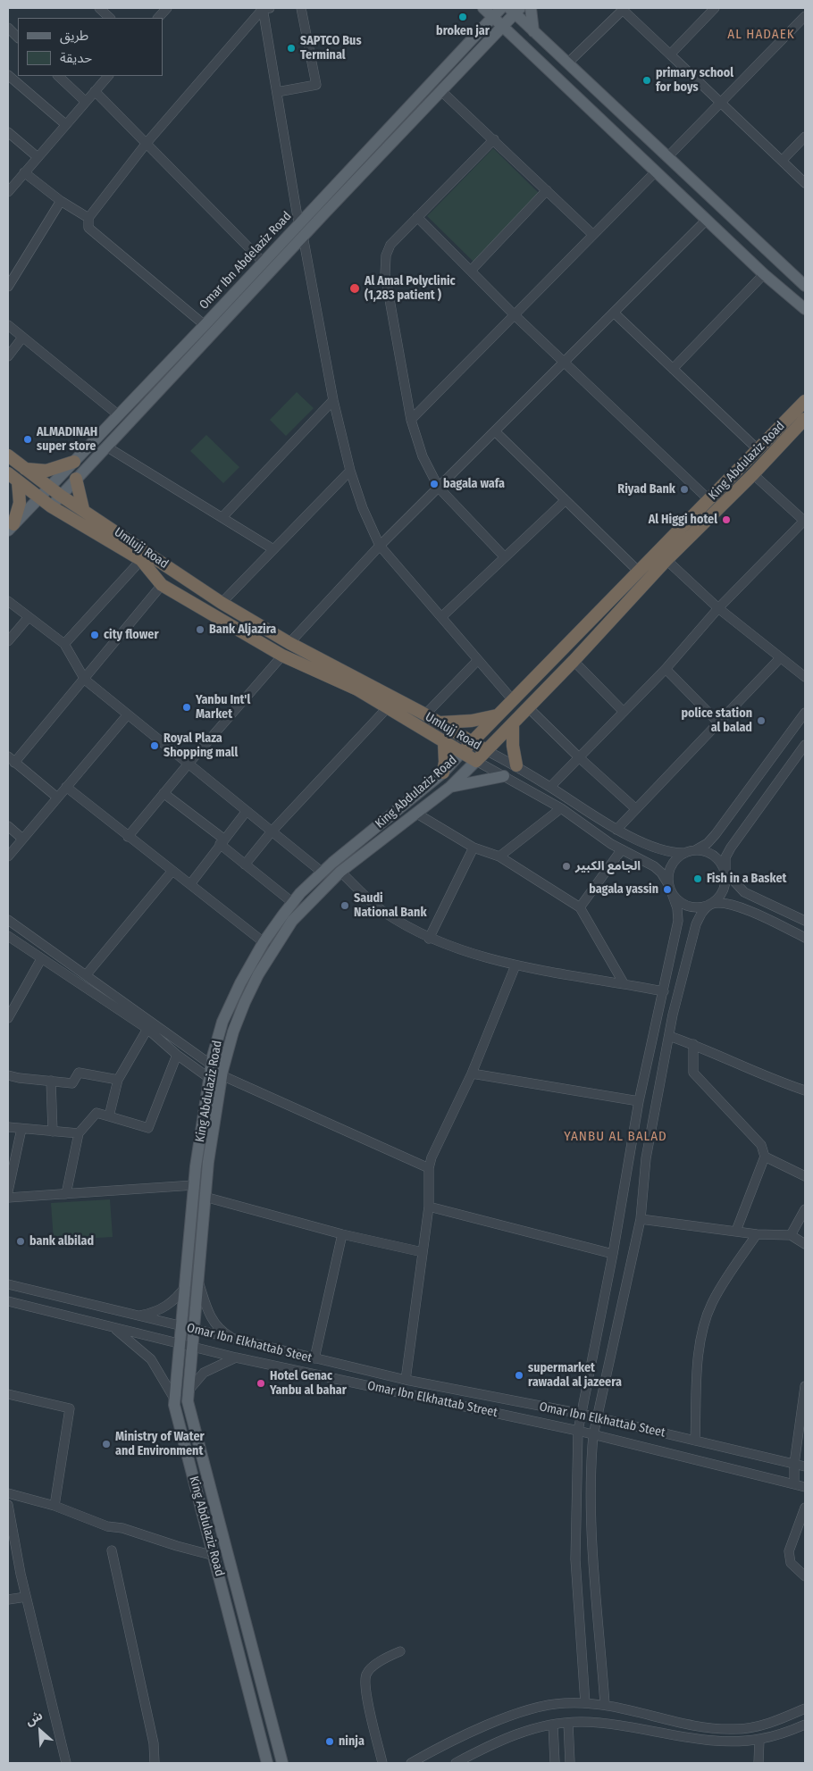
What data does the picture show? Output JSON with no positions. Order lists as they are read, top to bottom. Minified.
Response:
{"streets":{"highway":["King Abdulaziz Road","Umlujj Road"],"main road":["Omar Ibn Abdelaziz Road"],"street":["Omar Ibn Elkhattab Steet","Omar Ibn Elkhattab Street"]},"crossings":[["Omar Ibn Abdelaziz Road","Umlujj Road"],["King Abdulaziz Road","Umlujj Road"],["King Abdulaziz Road","Omar Ibn Elkhattab Steet"],["King Abdulaziz Road","Omar Ibn Elkhattab Street"]],"districts":["AL HADAEK","YANBU AL BALAD"],"places":["broken jar","SAPTCO Bus Terminal","primary school for boys","Al Amal Polyclinic (1,283 patient )","ALMADINAH super store","bagala wafa","Riyad Bank","Al Higgi hotel","Bank Aljazira","city flower","Yanbu Int'l Market","police station al balad","Royal Plaza Shopping mall","الجامع الكبير","Fish in a Basket","bagala yassin","Saudi National Bank","bank albilad","supermarket rawadal al jazeera","Hotel Genac Yanbu al bahar","Ministry of Water and Environment","ninja"],"legend":["طريق","حديقة"],"north":"top left"}
